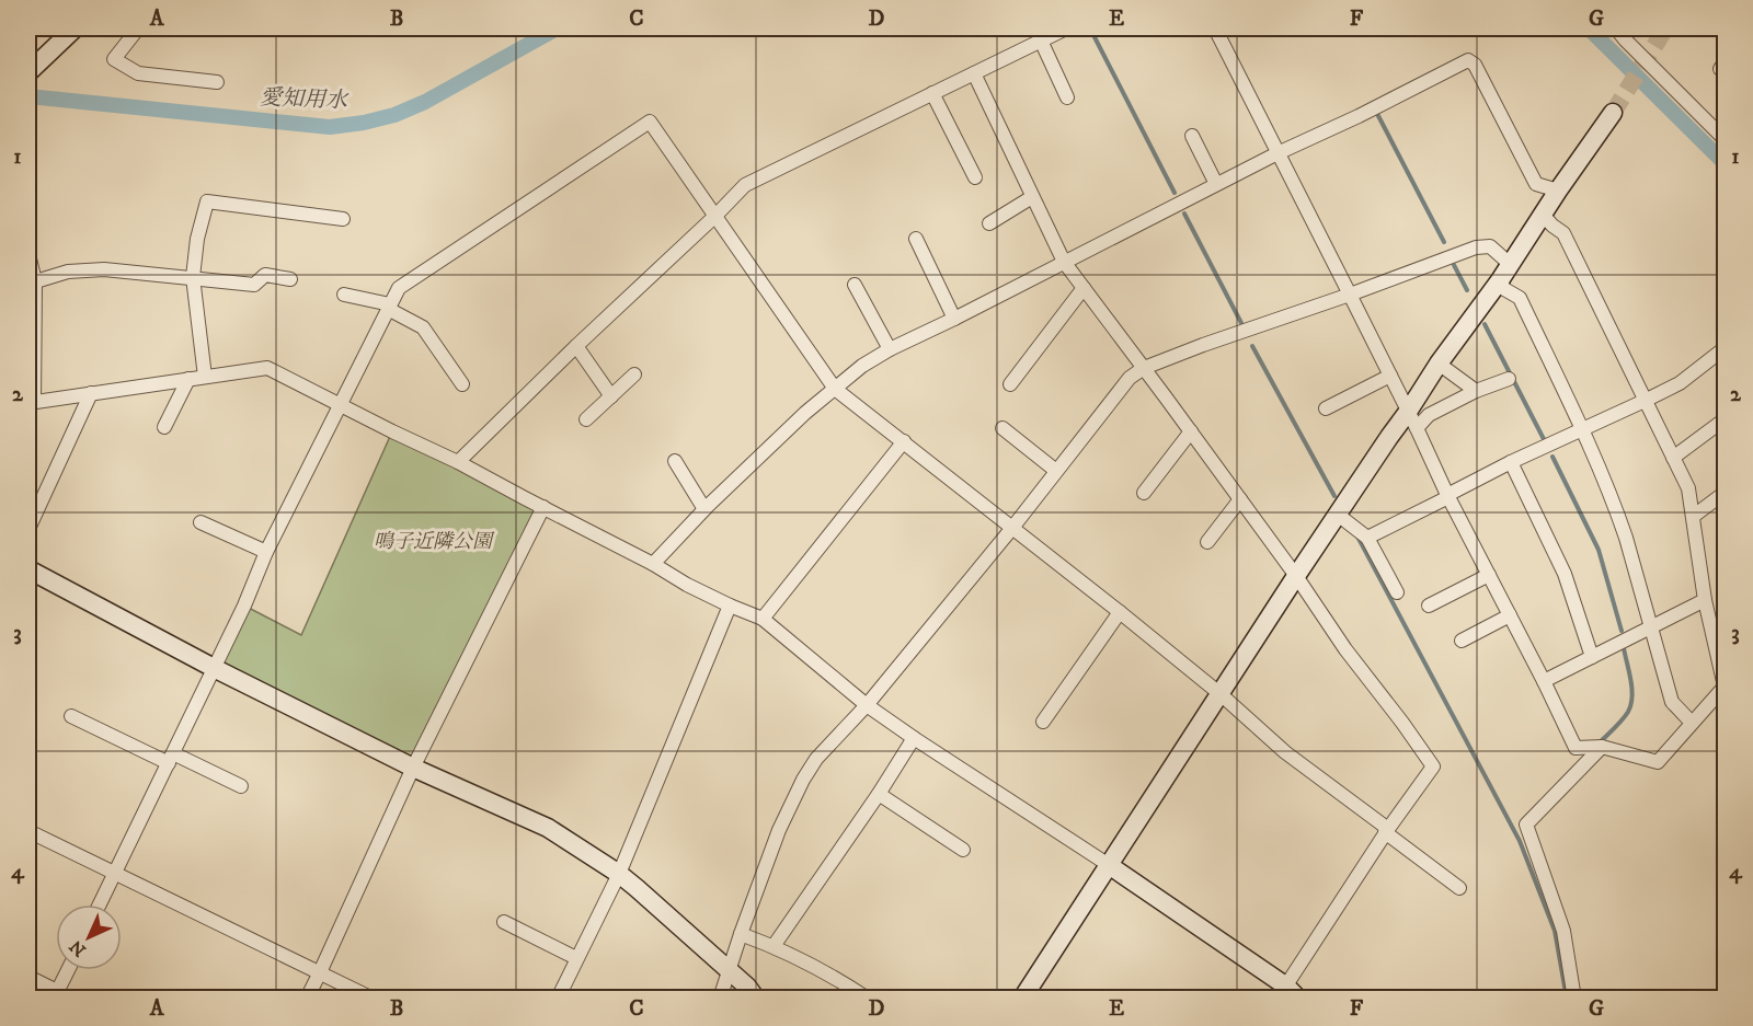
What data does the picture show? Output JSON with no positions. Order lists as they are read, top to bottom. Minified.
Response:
{"water":["愛知用水"],"parks":["鳴子近隣公園"],"north":"bottom left","grid":{"columns":["A","B","C","D","E","F","G"],"rows":["1","2","3","4"]}}
